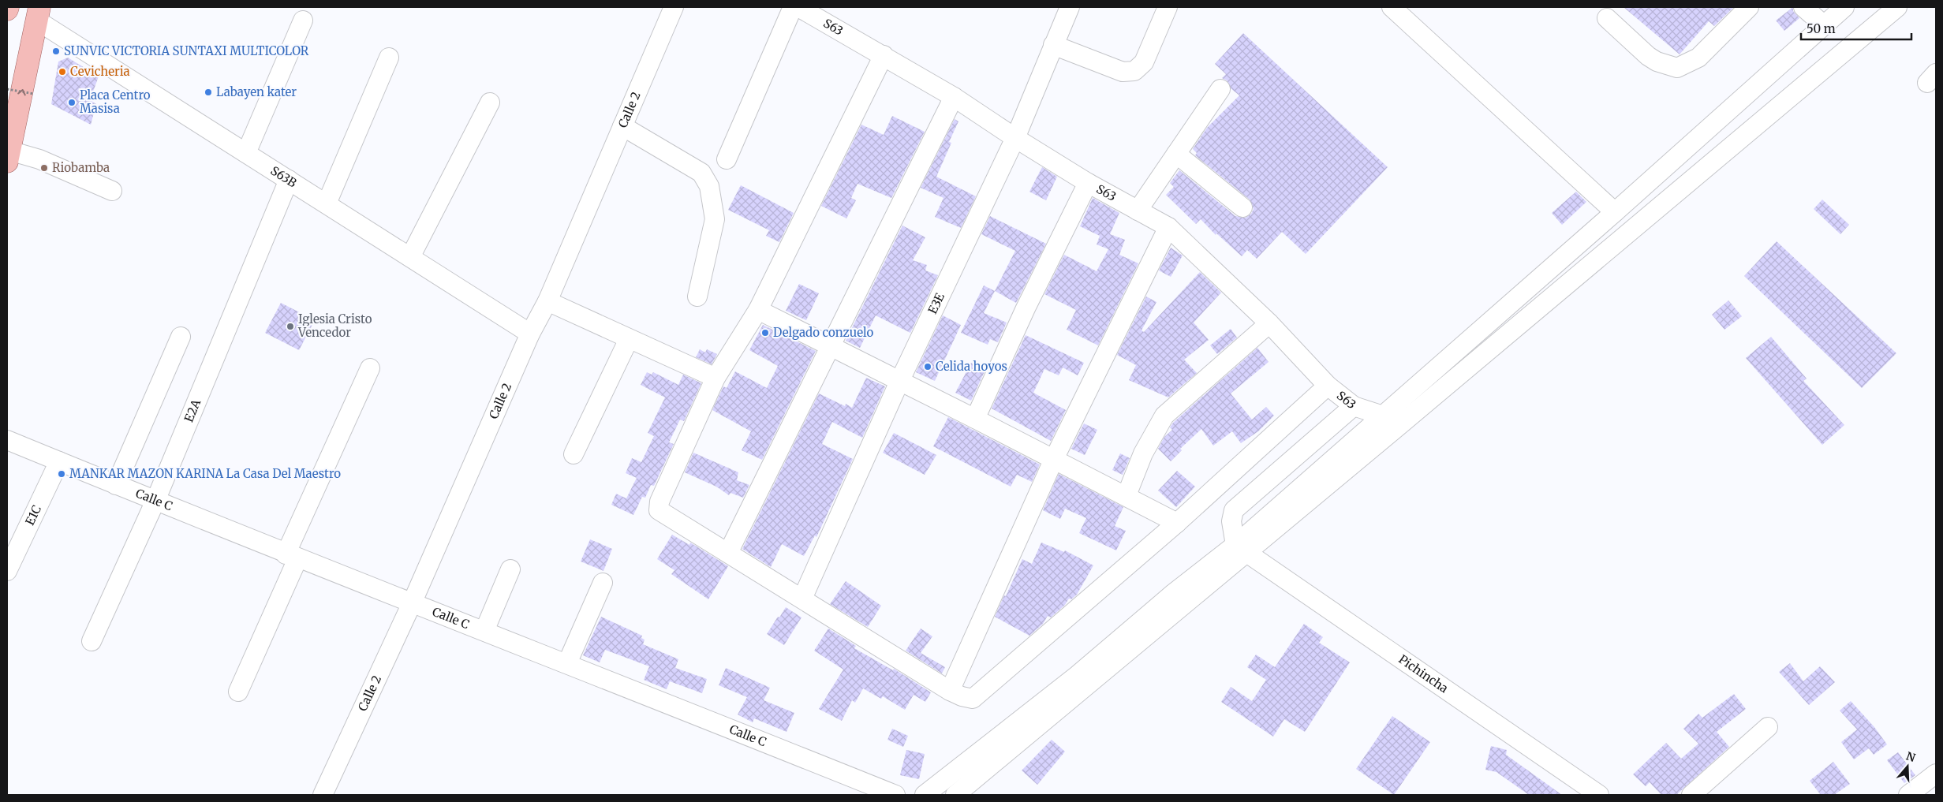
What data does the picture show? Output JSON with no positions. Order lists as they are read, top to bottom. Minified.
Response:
{"streets":{"street":["S63","Calle 2","S63B","E3E","E2A","Calle C","E1C","Pichincha"]},"crossings":[["S63","E3E"],["Calle 2","S63B"],["Calle 2","Calle C"],["S63B","E2A"],["E2A","Calle C"],["Calle C","E1C"]],"places":["SUNVIC VICTORIA SUNTAXI MULTICOLOR","Cevicheria","Labayen kater","Placa Centro Masisa","Riobamba","Iglesia Cristo Vencedor","Delgado conzuelo","Celida hoyos","MANKAR MAZON KARINA La Casa Del Maestro"],"scale_bar":"50 m","north":"top"}
